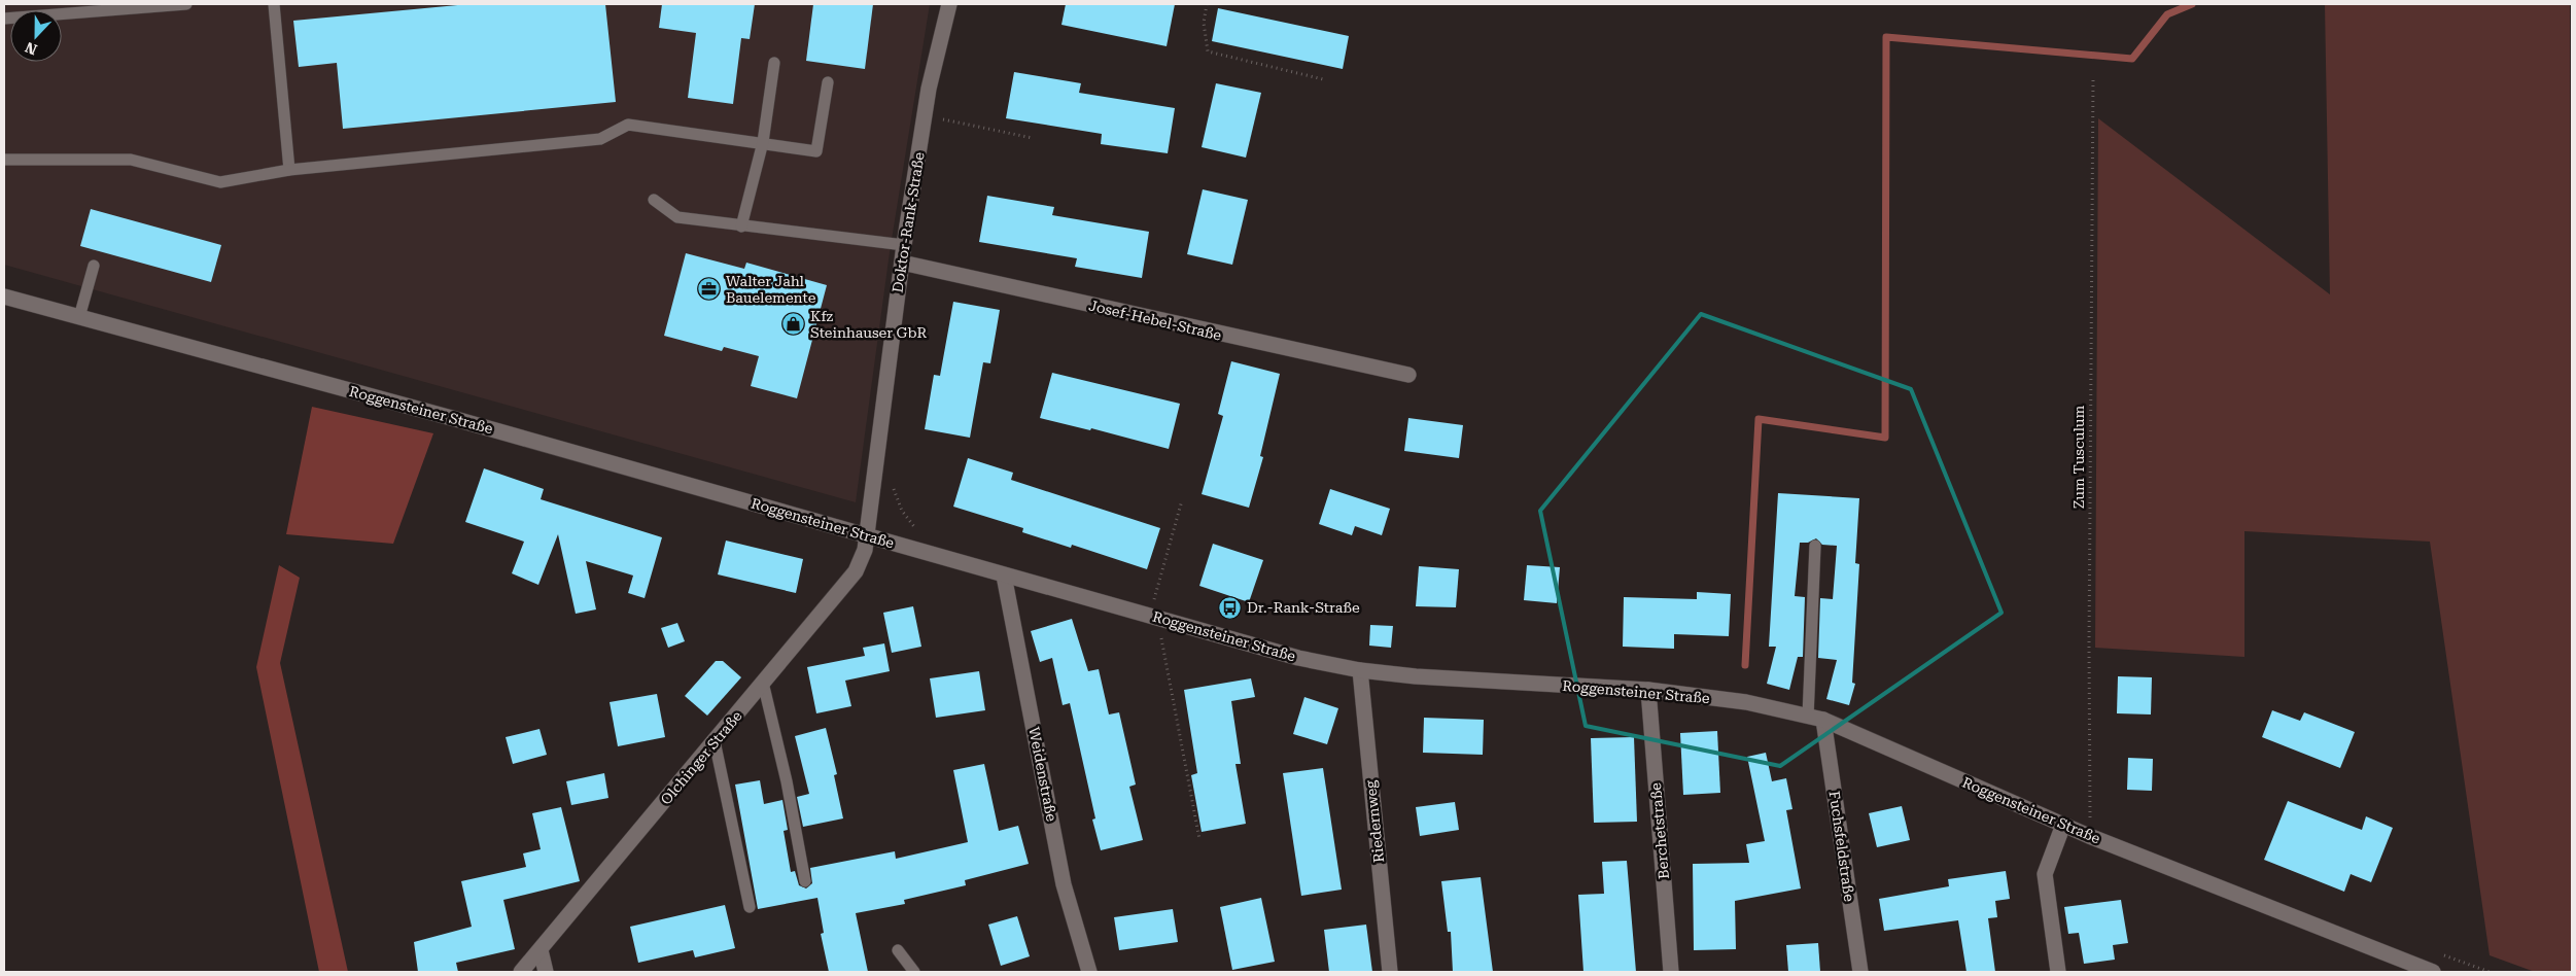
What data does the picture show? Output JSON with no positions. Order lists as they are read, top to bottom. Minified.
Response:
{"streets":{"street":["Doktor-Rank-Straße","Josef-Hebel-Straße","Roggensteiner Straße","Olchinger Straße","Weidenstraße","Riedernweg","Berchetstraße","Fuchsfeldstraße"],"path":["Zum Tusculum"]},"crossings":[["Doktor-Rank-Straße","Josef-Hebel-Straße"],["Doktor-Rank-Straße","Roggensteiner Straße"],["Doktor-Rank-Straße","Olchinger Straße"],["Roggensteiner Straße","Zum Tusculum"],["Roggensteiner Straße","Olchinger Straße"],["Roggensteiner Straße","Weidenstraße"],["Roggensteiner Straße","Riedernweg"],["Roggensteiner Straße","Berchetstraße"],["Roggensteiner Straße","Fuchsfeldstraße"]],"places":{"office":["Walter Jahl Bauelemente"],"shop":["Kfz Steinhauser GbR"],"bus stop":["Dr.-Rank-Straße"]},"north":"bottom"}
